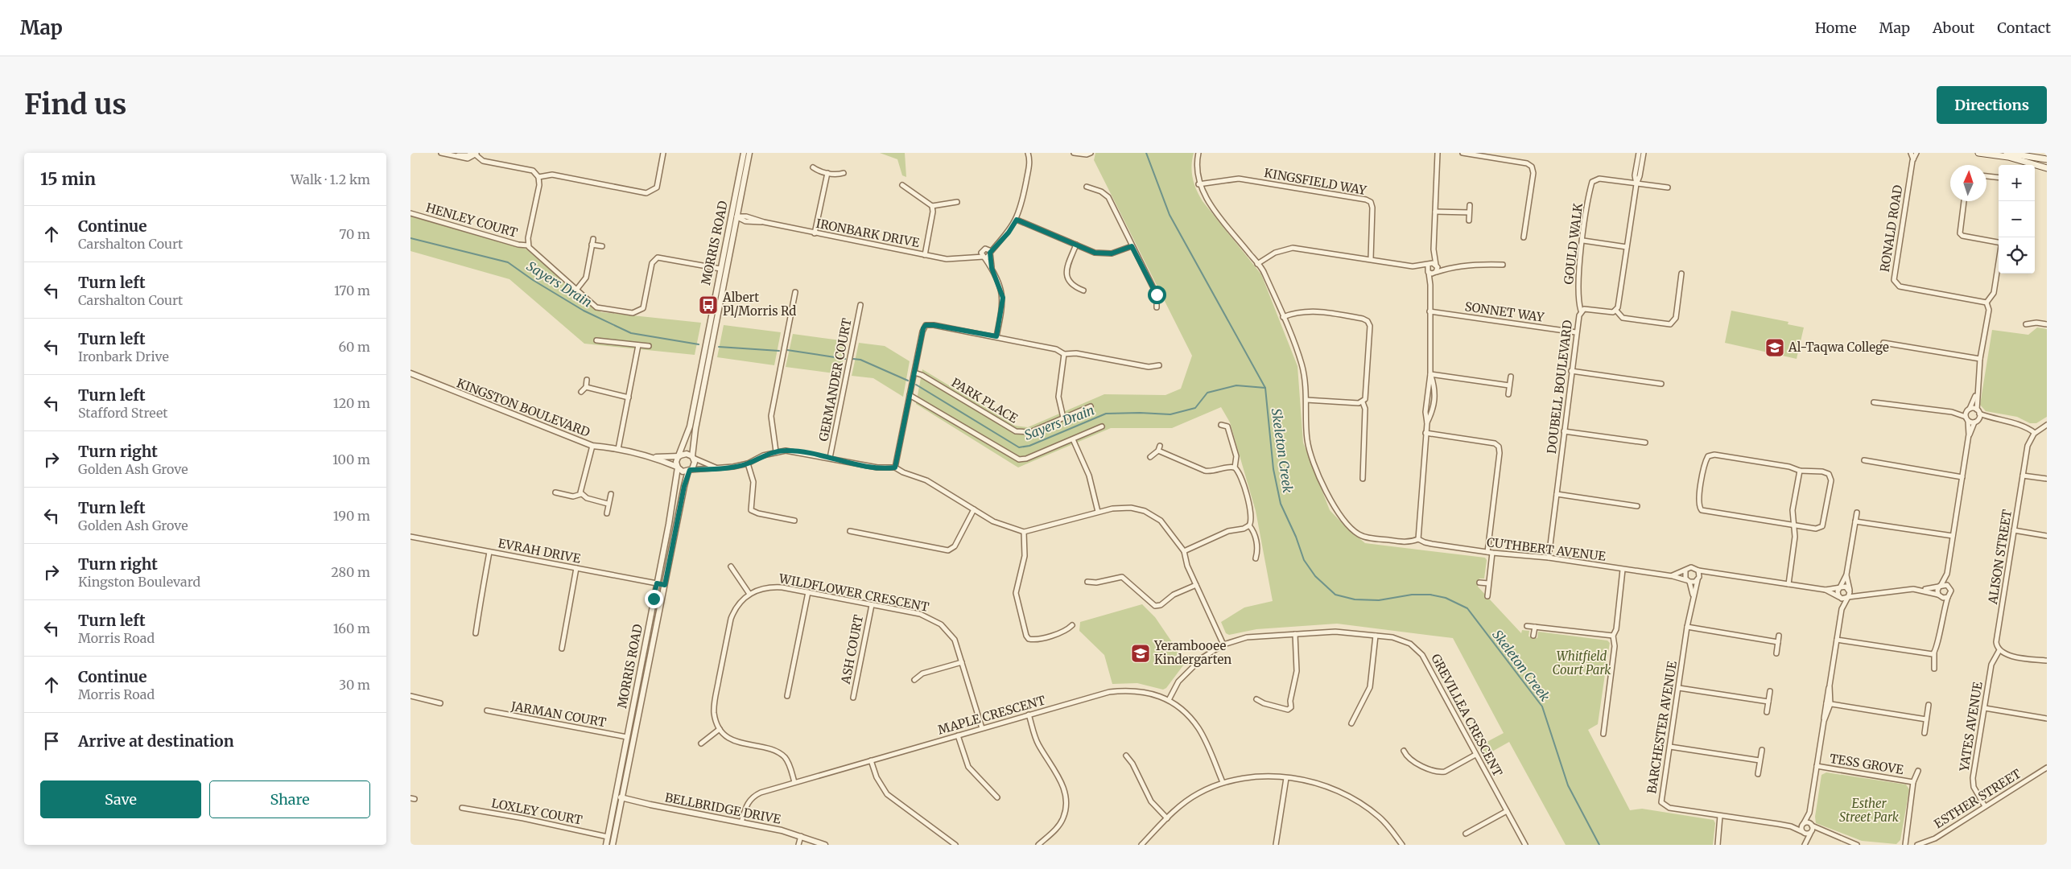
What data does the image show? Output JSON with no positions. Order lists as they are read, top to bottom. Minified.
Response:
{"streets":{"street":["KINGSFIELD WAY","HENLEY COURT","RONALD ROAD","IRONBARK DRIVE","MORRIS ROAD","GOULD WALK","SONNET WAY","GERMANDER COURT","DOUBELL BOULEVARD","PARK PLACE","KINGSTON BOULEVARD","CUTHBERT AVENUE","EVRAH DRIVE","ALISON STREET","WILDFLOWER CRESCENT","ASH COURT","JARMAN COURT","MAPLE CRESCENT","GREVILLEA CRESCENT","YATES AVENUE","BARCHESTER AVENUE","TESS GROVE","ESTHER STREET","BELLBRIDGE DRIVE","LOXLEY COURT"]},"crossings":[["IRONBARK DRIVE","MORRIS ROAD"],["MORRIS ROAD","KINGSTON BOULEVARD"],["MORRIS ROAD","EVRAH DRIVE"],["MORRIS ROAD","JARMAN COURT"],["MORRIS ROAD","BELLBRIDGE DRIVE"],["MORRIS ROAD","LOXLEY COURT"],["GOULD WALK","DOUBELL BOULEVARD"],["SONNET WAY","DOUBELL BOULEVARD"],["DOUBELL BOULEVARD","CUTHBERT AVENUE"],["CUTHBERT AVENUE","BARCHESTER AVENUE"],["ALISON STREET","YATES AVENUE"],["WILDFLOWER CRESCENT","ASH COURT"],["WILDFLOWER CRESCENT","MAPLE CRESCENT"],["MAPLE CRESCENT","GREVILLEA CRESCENT"],["MAPLE CRESCENT","BELLBRIDGE DRIVE"],["YATES AVENUE","ESTHER STREET"]],"water":["Sayers Drain","Skeleton Creek"],"parks":["Whitfield Court Park","Esther Street Park"],"places":{"bus stop":["Albert Pl/Morris Rd"],"school or university":["Al-Taqwa College","Yerambooee Kindergarten"]},"north":"top","page":{"header":"Map","nav":["Home","Map","About","Contact"],"buttons":["Directions",["Save","Share"]],"title":"Find us","heading":["15 min","Walk · 1.2 km"],"map_buttons":["+","−"],"list":[["Continue","Carshalton Court","70 m"],["Turn left","Carshalton Court","170 m"],["Turn left","Ironbark Drive","60 m"],["Turn left","Stafford Street","120 m"],["Turn right","Golden Ash Grove","100 m"],["Turn left","Golden Ash Grove","190 m"],["Turn right","Kingston Boulevard","280 m"],["Turn left","Morris Road","160 m"],["Continue","Morris Road","30 m"],"Arrive at destination"]}}
